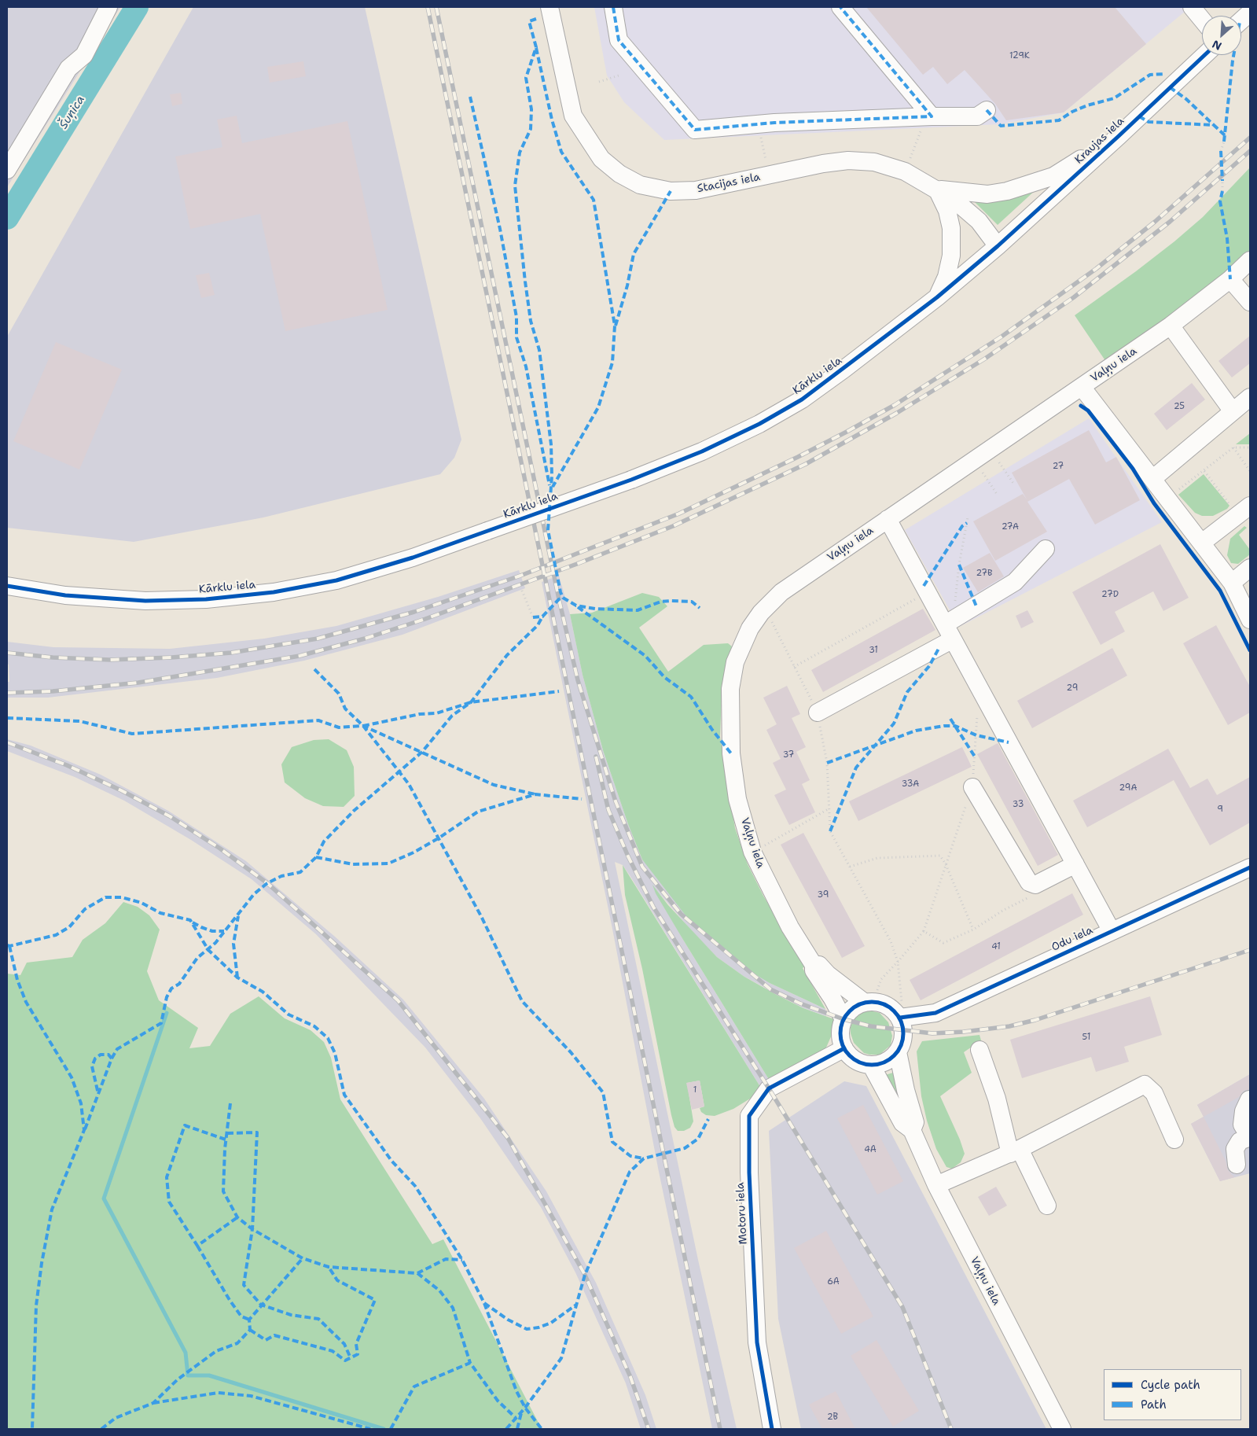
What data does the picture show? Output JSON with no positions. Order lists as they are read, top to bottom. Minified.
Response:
{"streets":{"street":["Kraujas iela","Stacijas iela","Vaļņu iela","Kārklu iela","Odu iela","Motoru iela"]},"crossings":[["Kraujas iela","Stacijas iela"],["Kraujas iela","Kārklu iela"],["Stacijas iela","Kārklu iela"],["Vaļņu iela","Odu iela"],["Vaļņu iela","Motoru iela"],["Odu iela","Motoru iela"]],"water":["Šuņica"],"house_numbers":["129K","25","27","27A","27B","27D","31","29","37","33A","29A","33","9","39","41","51","1","4A","6A","2B"],"legend":["Cycle path","Path"],"north":"bottom left"}
